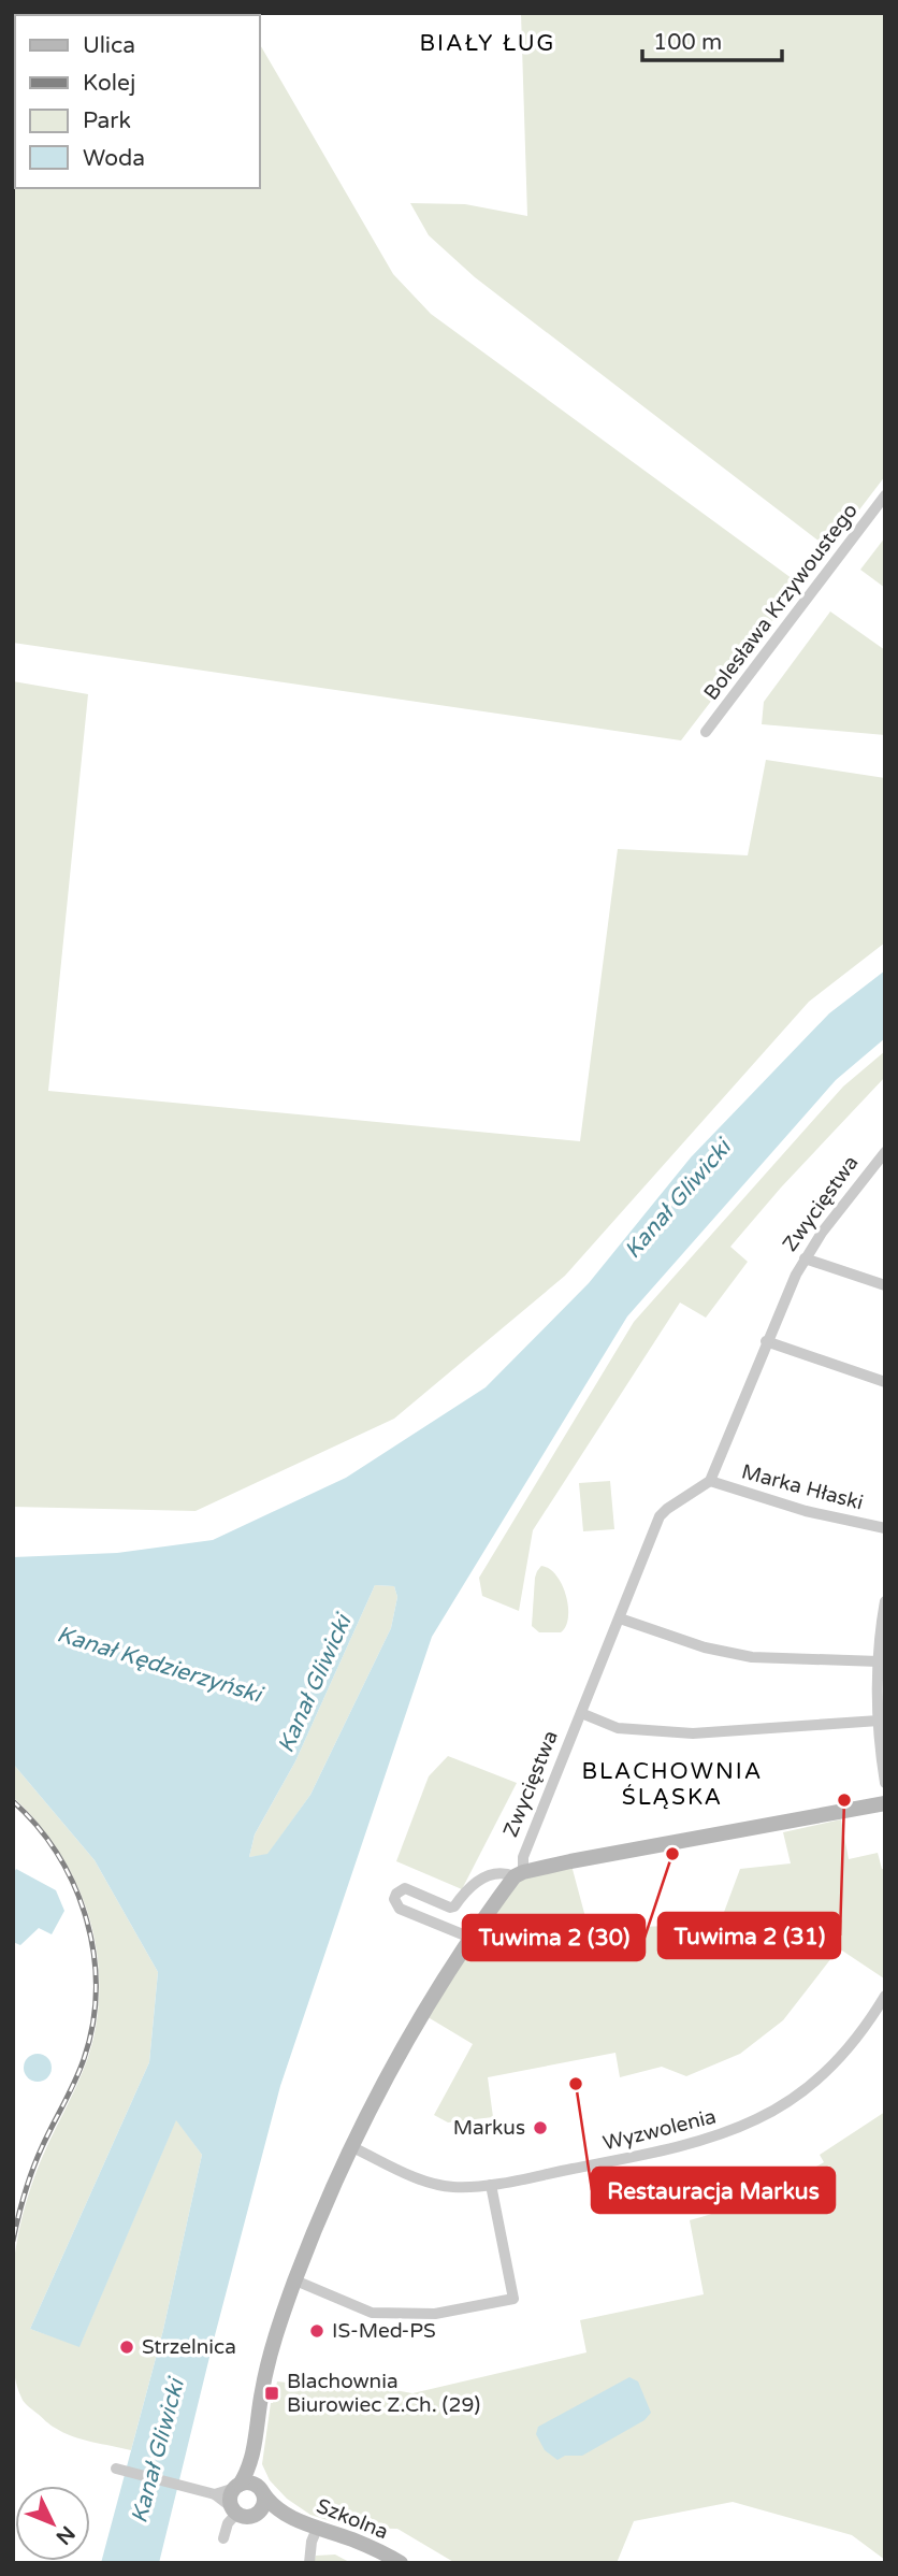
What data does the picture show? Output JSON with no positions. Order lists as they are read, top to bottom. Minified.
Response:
{"streets":{"street":["Bolesława Krzywoustego","Zwycięstwa","Marka Hłaski","Wyzwolenia","Szkolna"]},"crossings":[["Zwycięstwa","Marka Hłaski"],["Zwycięstwa","Wyzwolenia"],["Zwycięstwa","Szkolna"]],"districts":["BIAŁY ŁUG","BLACHOWNIA ŚLĄSKA"],"water":["Kanał Gliwicki","Kanał Kędzierzyński"],"places":{"other":["Tuwima 2 (31)","Tuwima 2 (30)","Restauracja Markus","Markus","IS-Med-PS","Strzelnica"],"transit":["Blachownia Biurowiec Z.Ch. (29)"]},"legend":["Ulica","Kolej","Park","Woda"],"scale_bar":"100 m","north":"bottom right"}
